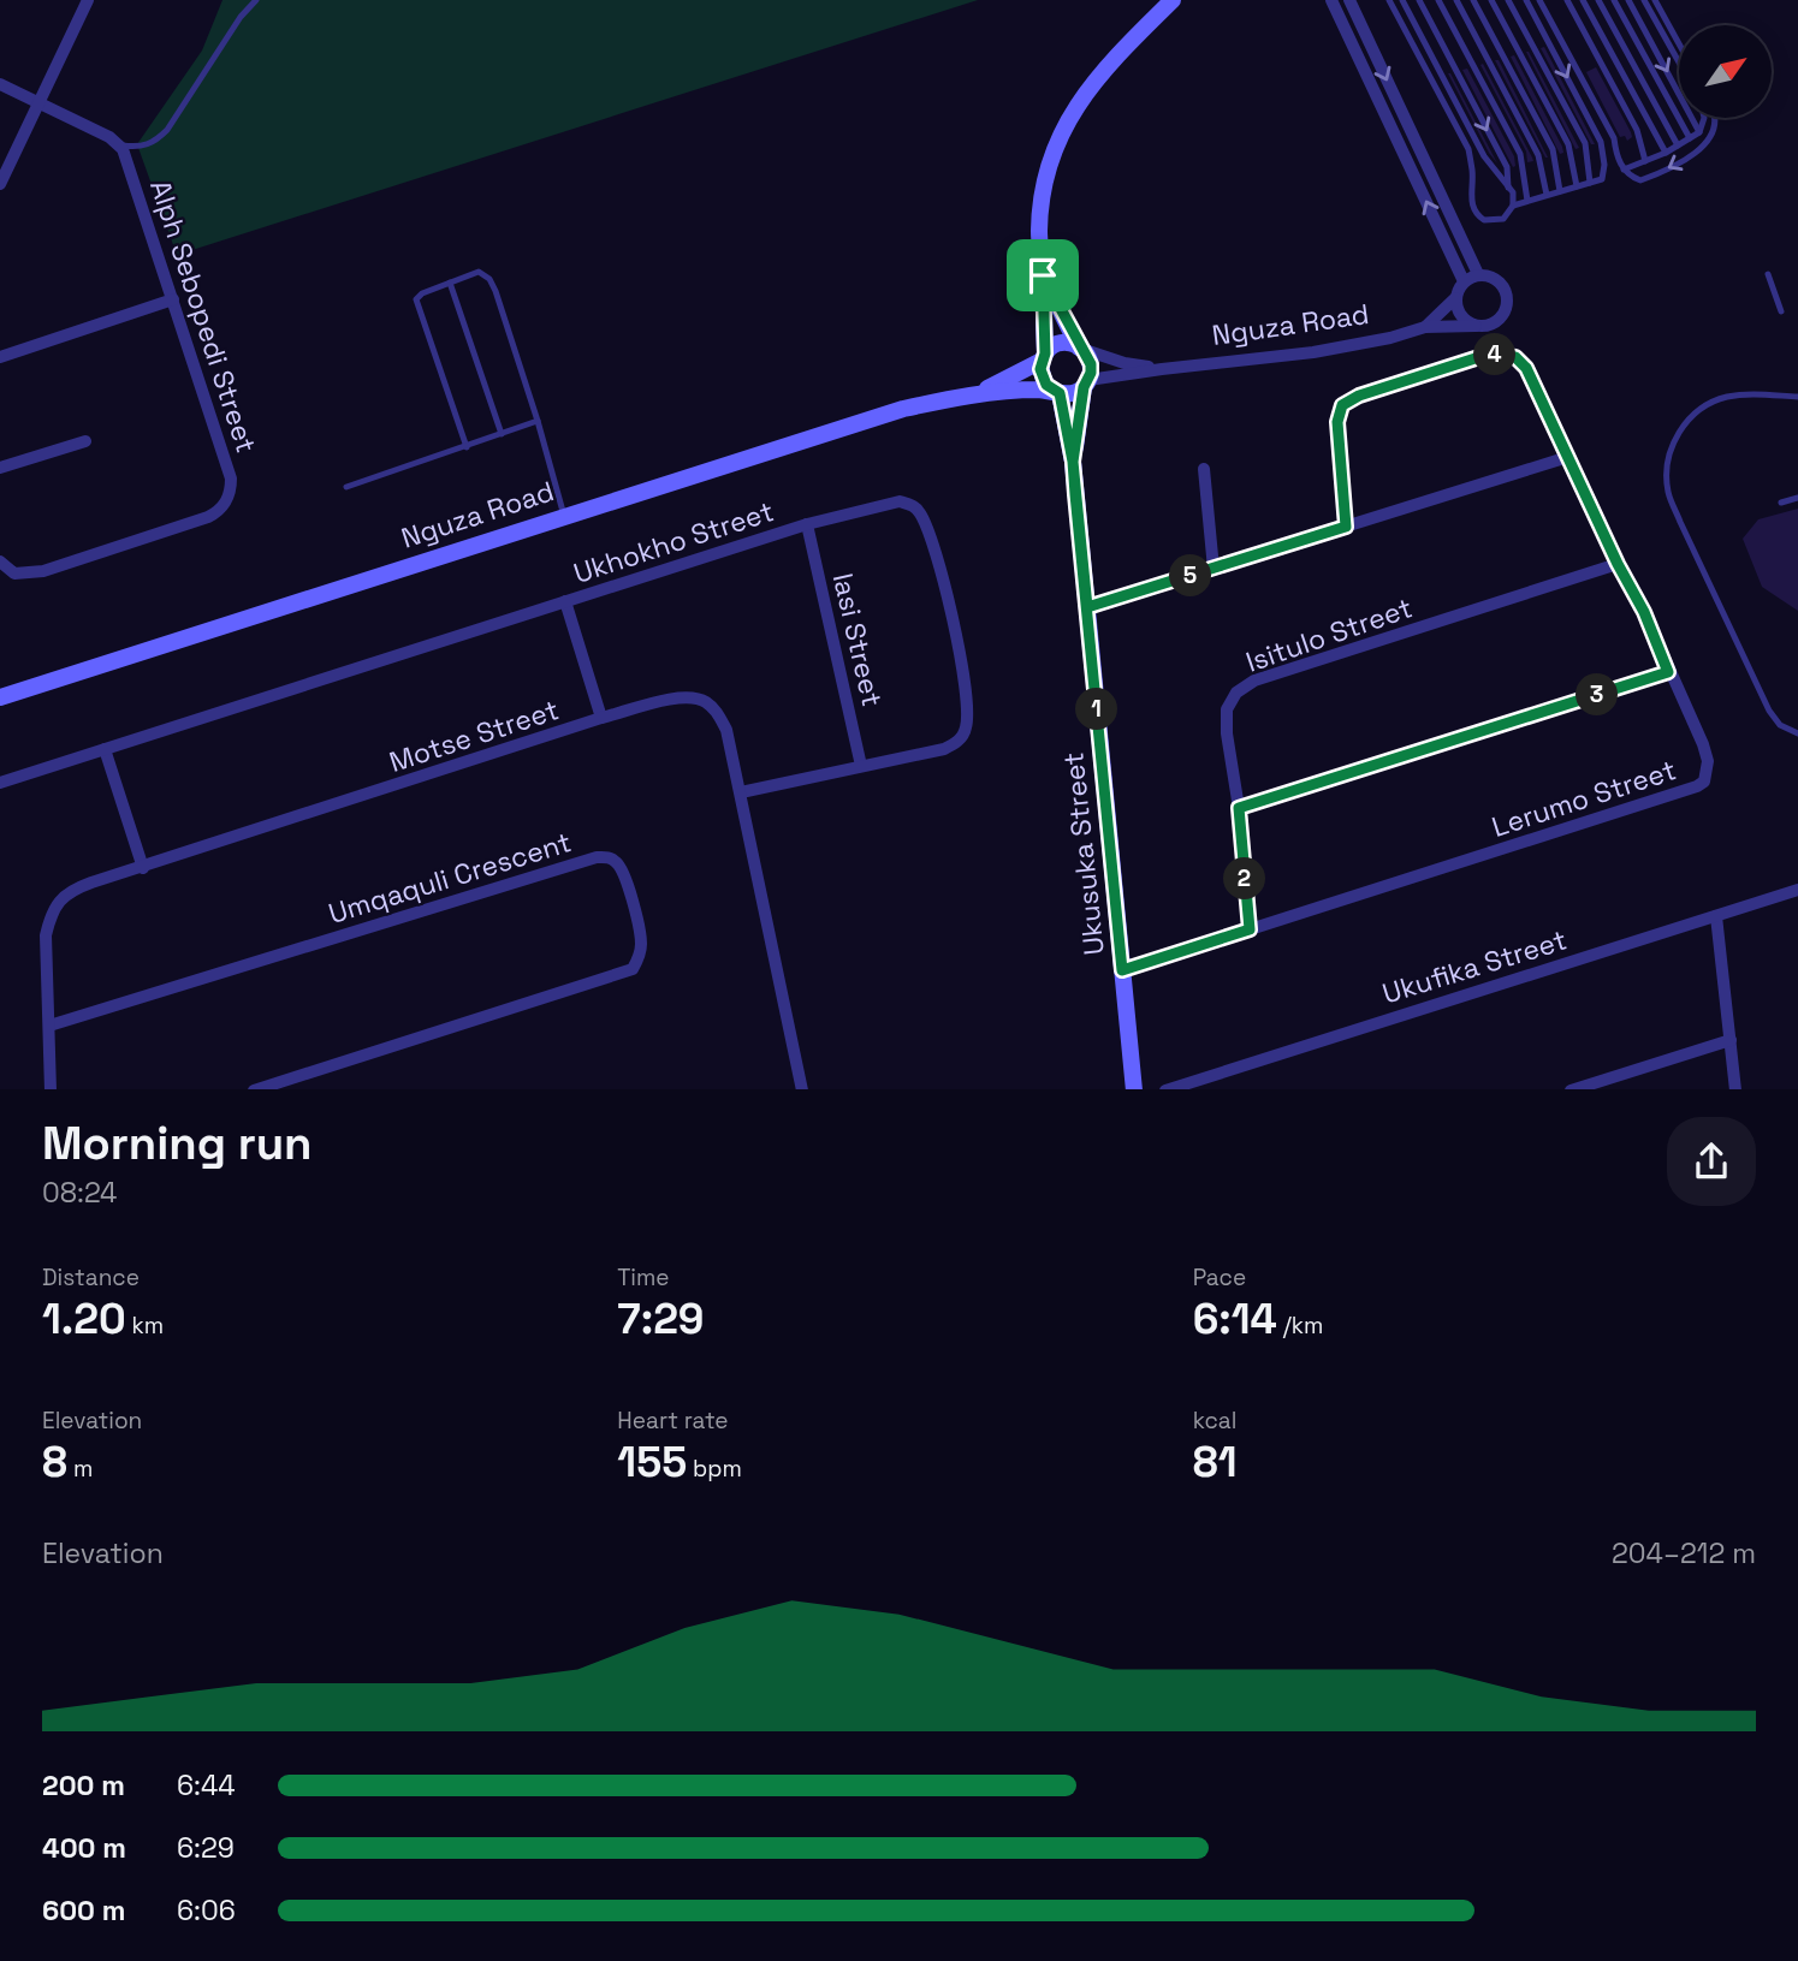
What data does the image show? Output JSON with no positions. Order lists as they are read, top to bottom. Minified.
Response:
{"streets":{"street":["Alph Sebopedi Street","Nguza Road","Ukhokho Street","Isitulo Street","Iasi Street","Motse Street","Lerumo Street","Ukusuka Street","Umqaquli Crescent","Ukufika Street"]},"crossings":[["Nguza Road","Ukusuka Street"],["Ukhokho Street","Iasi Street"],["Ukhokho Street","Motse Street"],["Isitulo Street","Lerumo Street"],["Motse Street","Umqaquli Crescent"],["Lerumo Street","Ukusuka Street"]],"north":"top right","page":{"pins":["4","5","3","1","2"],"heading":["Morning run","08:24"],"stats":[["Distance","1.20 km"],["Time","7:29"],["Pace","6:14 /km"],["Elevation","8 m"],["Heart rate","155 bpm"],["kcal","81"]],"chart":["Elevation","204–212 m"],"list":[{"name":"200 m","note":"6:44"},{"name":"400 m","note":"6:29"},{"name":"600 m","note":"6:06"}]}}
